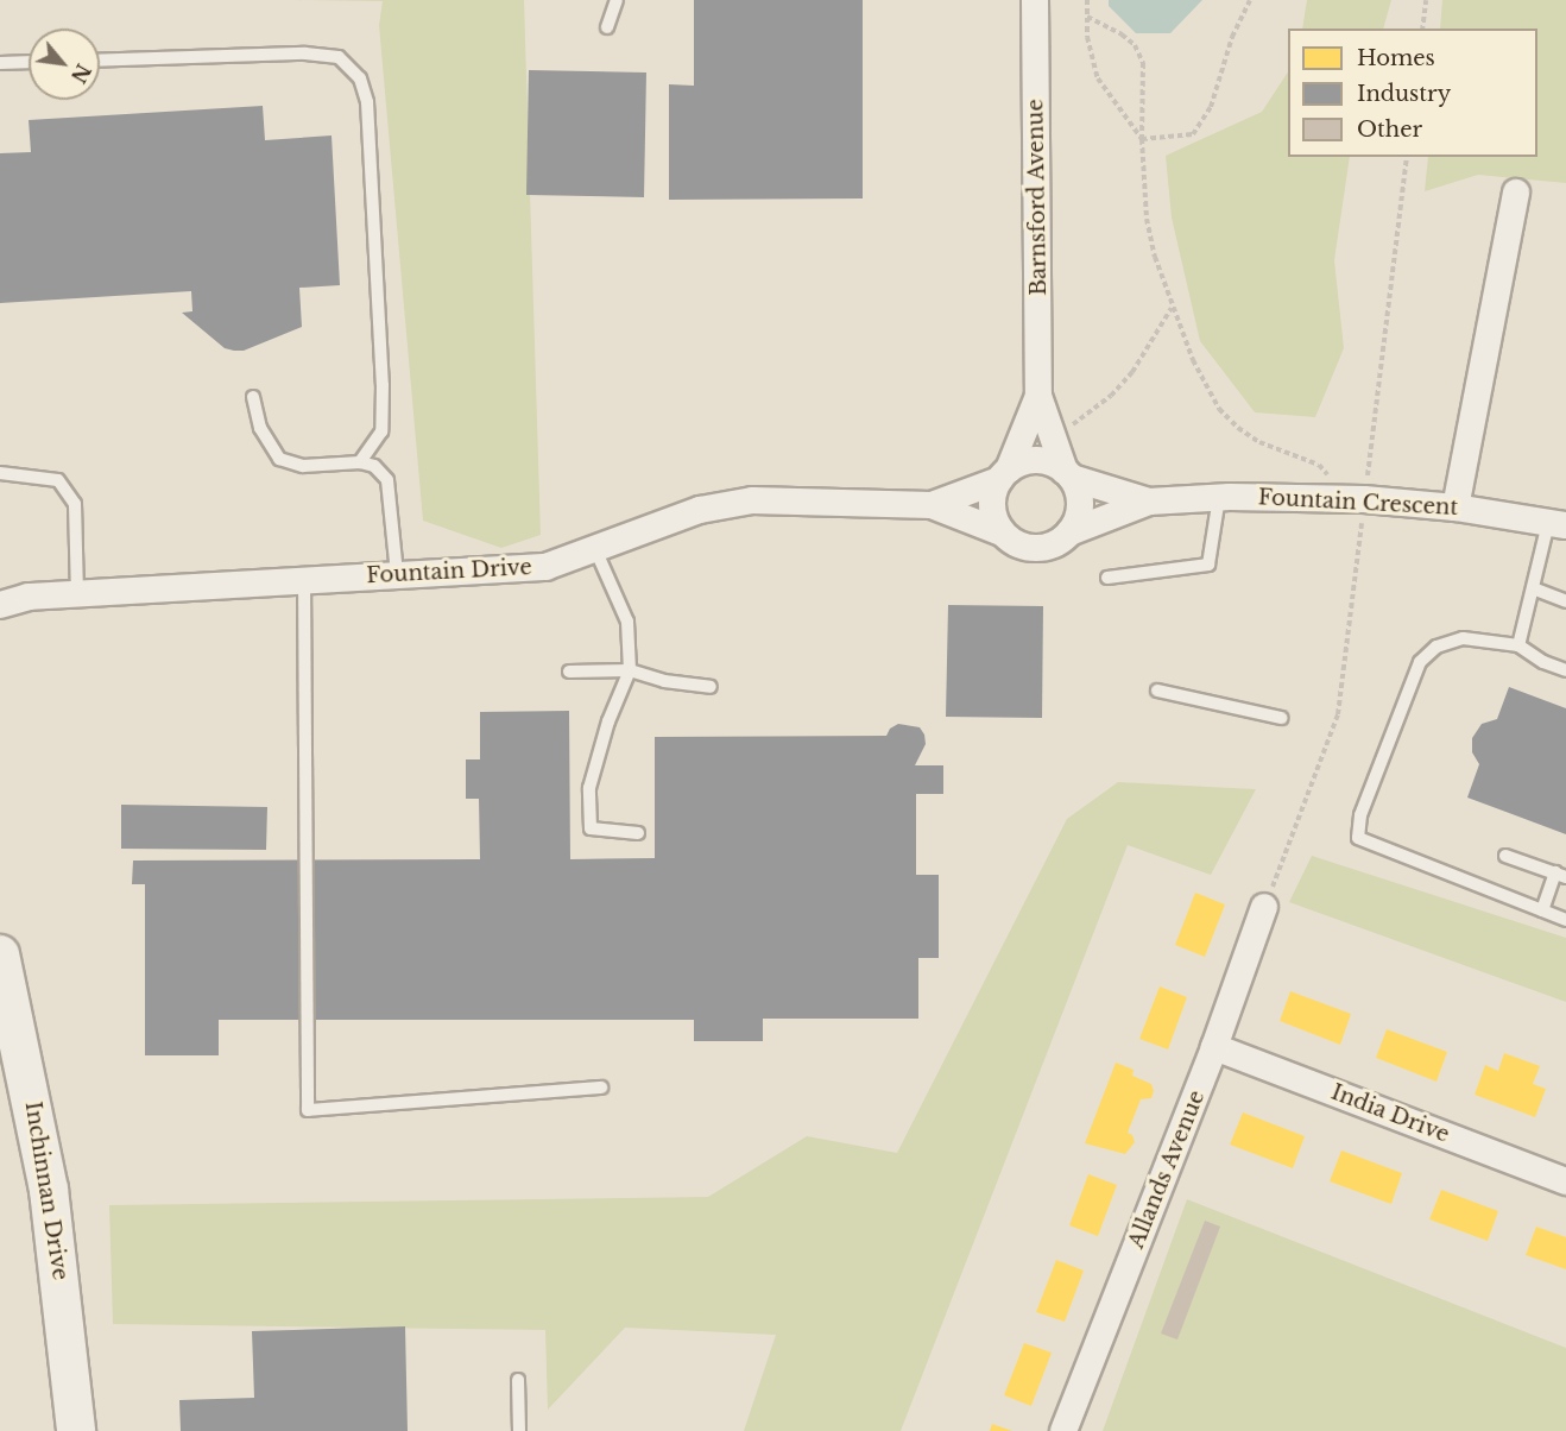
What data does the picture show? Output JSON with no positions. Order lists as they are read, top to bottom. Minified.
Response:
{"streets":{"street":["Barnsford Avenue","Fountain Crescent","Fountain Drive","India Drive","Allands Avenue","Inchinnan Drive"]},"crossings":[["Barnsford Avenue","Fountain Crescent"],["Barnsford Avenue","Fountain Drive"],["Fountain Crescent","Fountain Drive"],["India Drive","Allands Avenue"]],"legend":["Homes","Industry","Other"],"north":"bottom right"}
